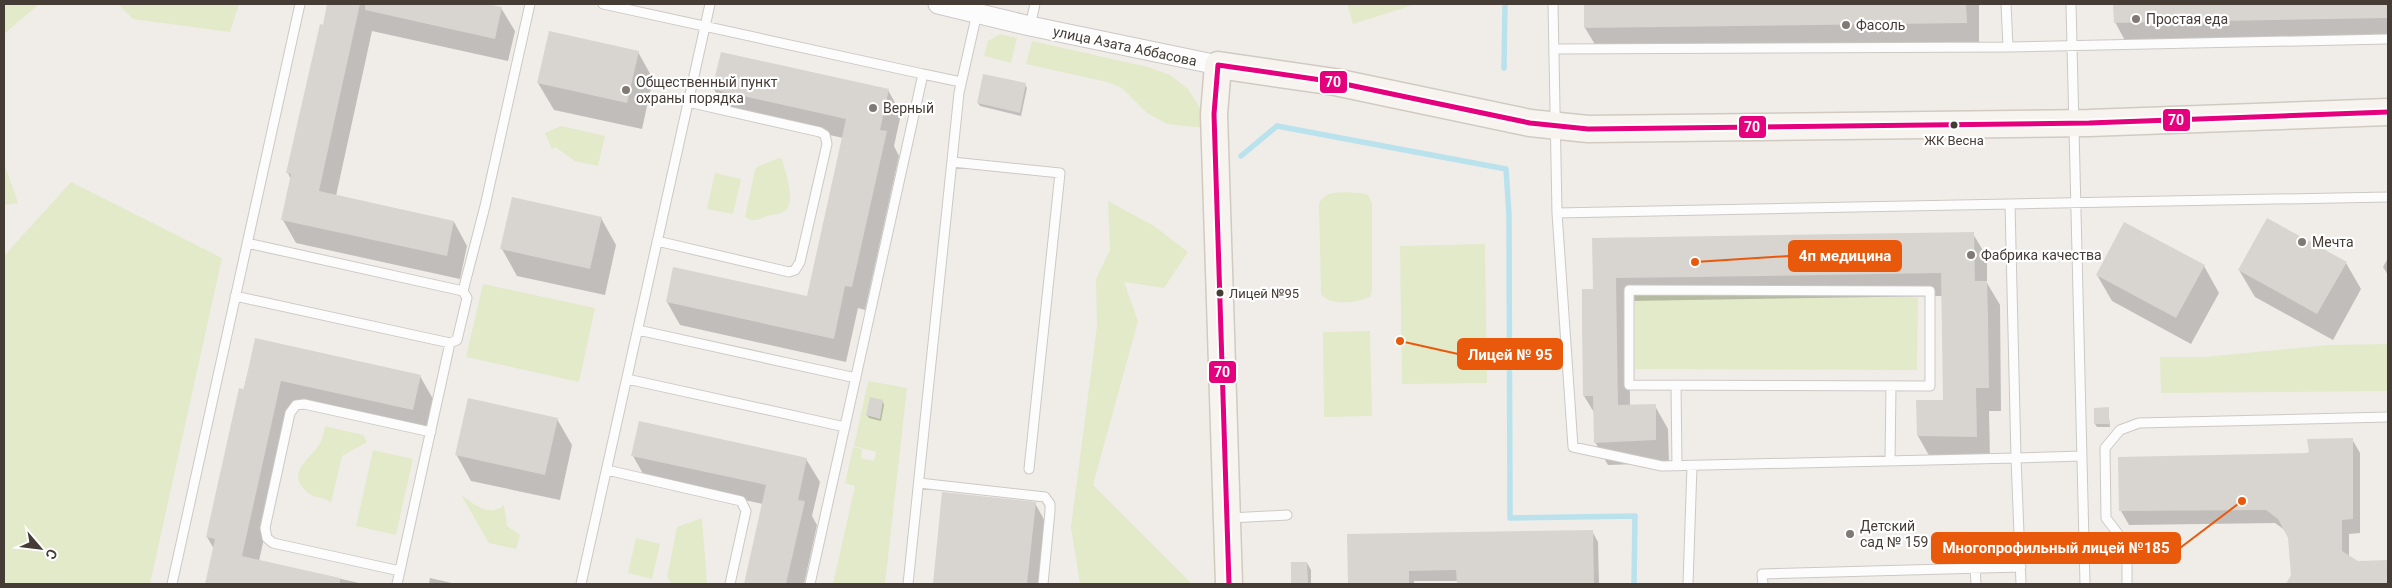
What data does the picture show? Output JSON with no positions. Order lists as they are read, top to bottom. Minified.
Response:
{"streets":{"street":["улица Азата Аббасова"]},"places":["Простая еда","Фасоль","Общественный пункт охраны порядка","Верный","ЖК Весна","Мечта","Фабрика качества","4п медицина","Лицей №95","Лицей № 95","Многопрофильный лицей №185","Детский сад № 159"],"lines":["transit line 70"],"north":"bottom right"}
